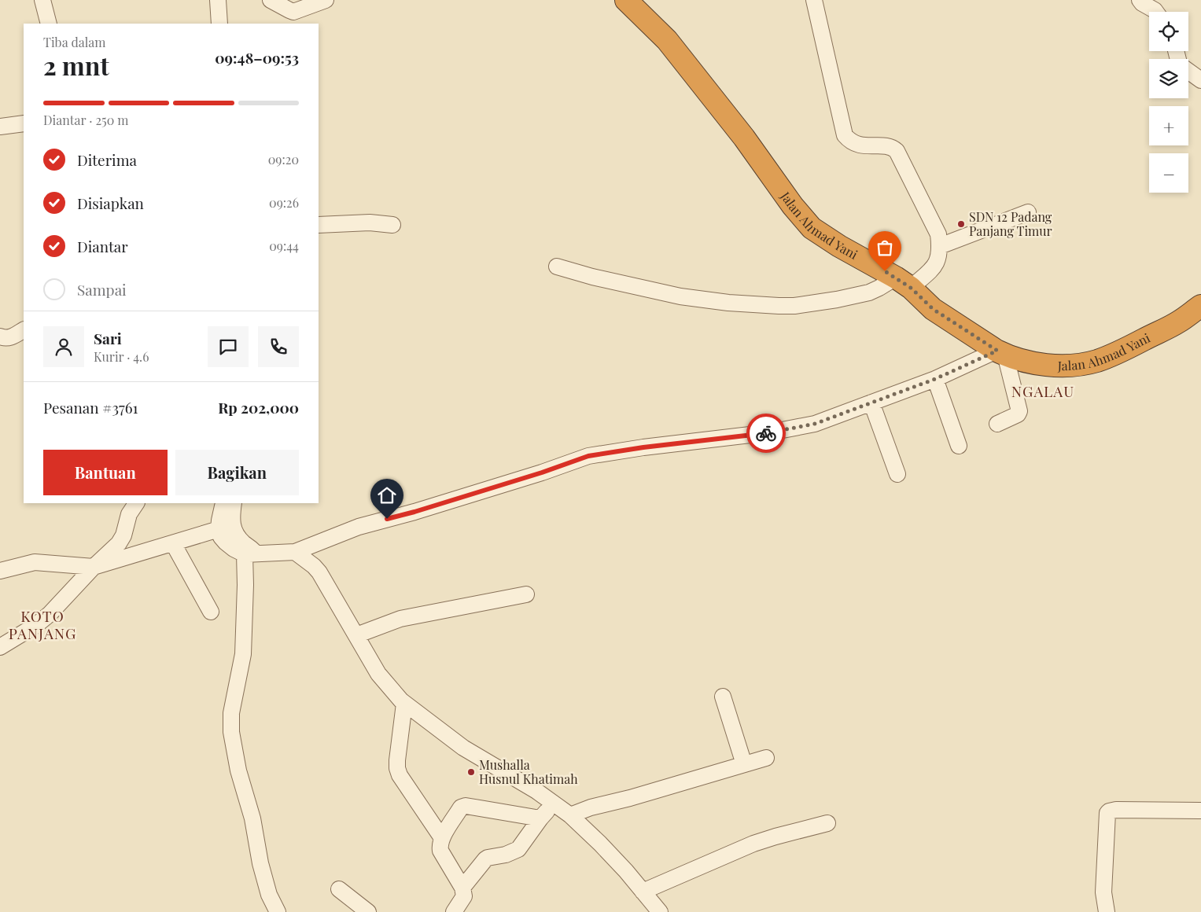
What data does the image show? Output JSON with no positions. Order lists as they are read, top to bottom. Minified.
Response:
{"streets":{"highway":["Jalan Ahmad Yani"]},"districts":["NGALAU","KOTO PANJANG"],"places":["SDN 12 Padang Panjang Timur","Mushalla Husnul Khatimah"],"page":{"map_buttons":["+","−"],"heading":["2 mnt","Tiba dalam","09:48–09:53"],"panel":["Sari","Kurir · 4.6","Pesanan #3761","Rp 202,000"],"bar":"Diantar · 250 m","list":[["Diterima","09:20"],["Disiapkan","09:26"],["Diantar","09:44"],"Sampai"],"buttons":["Bantuan","Bagikan"]}}
